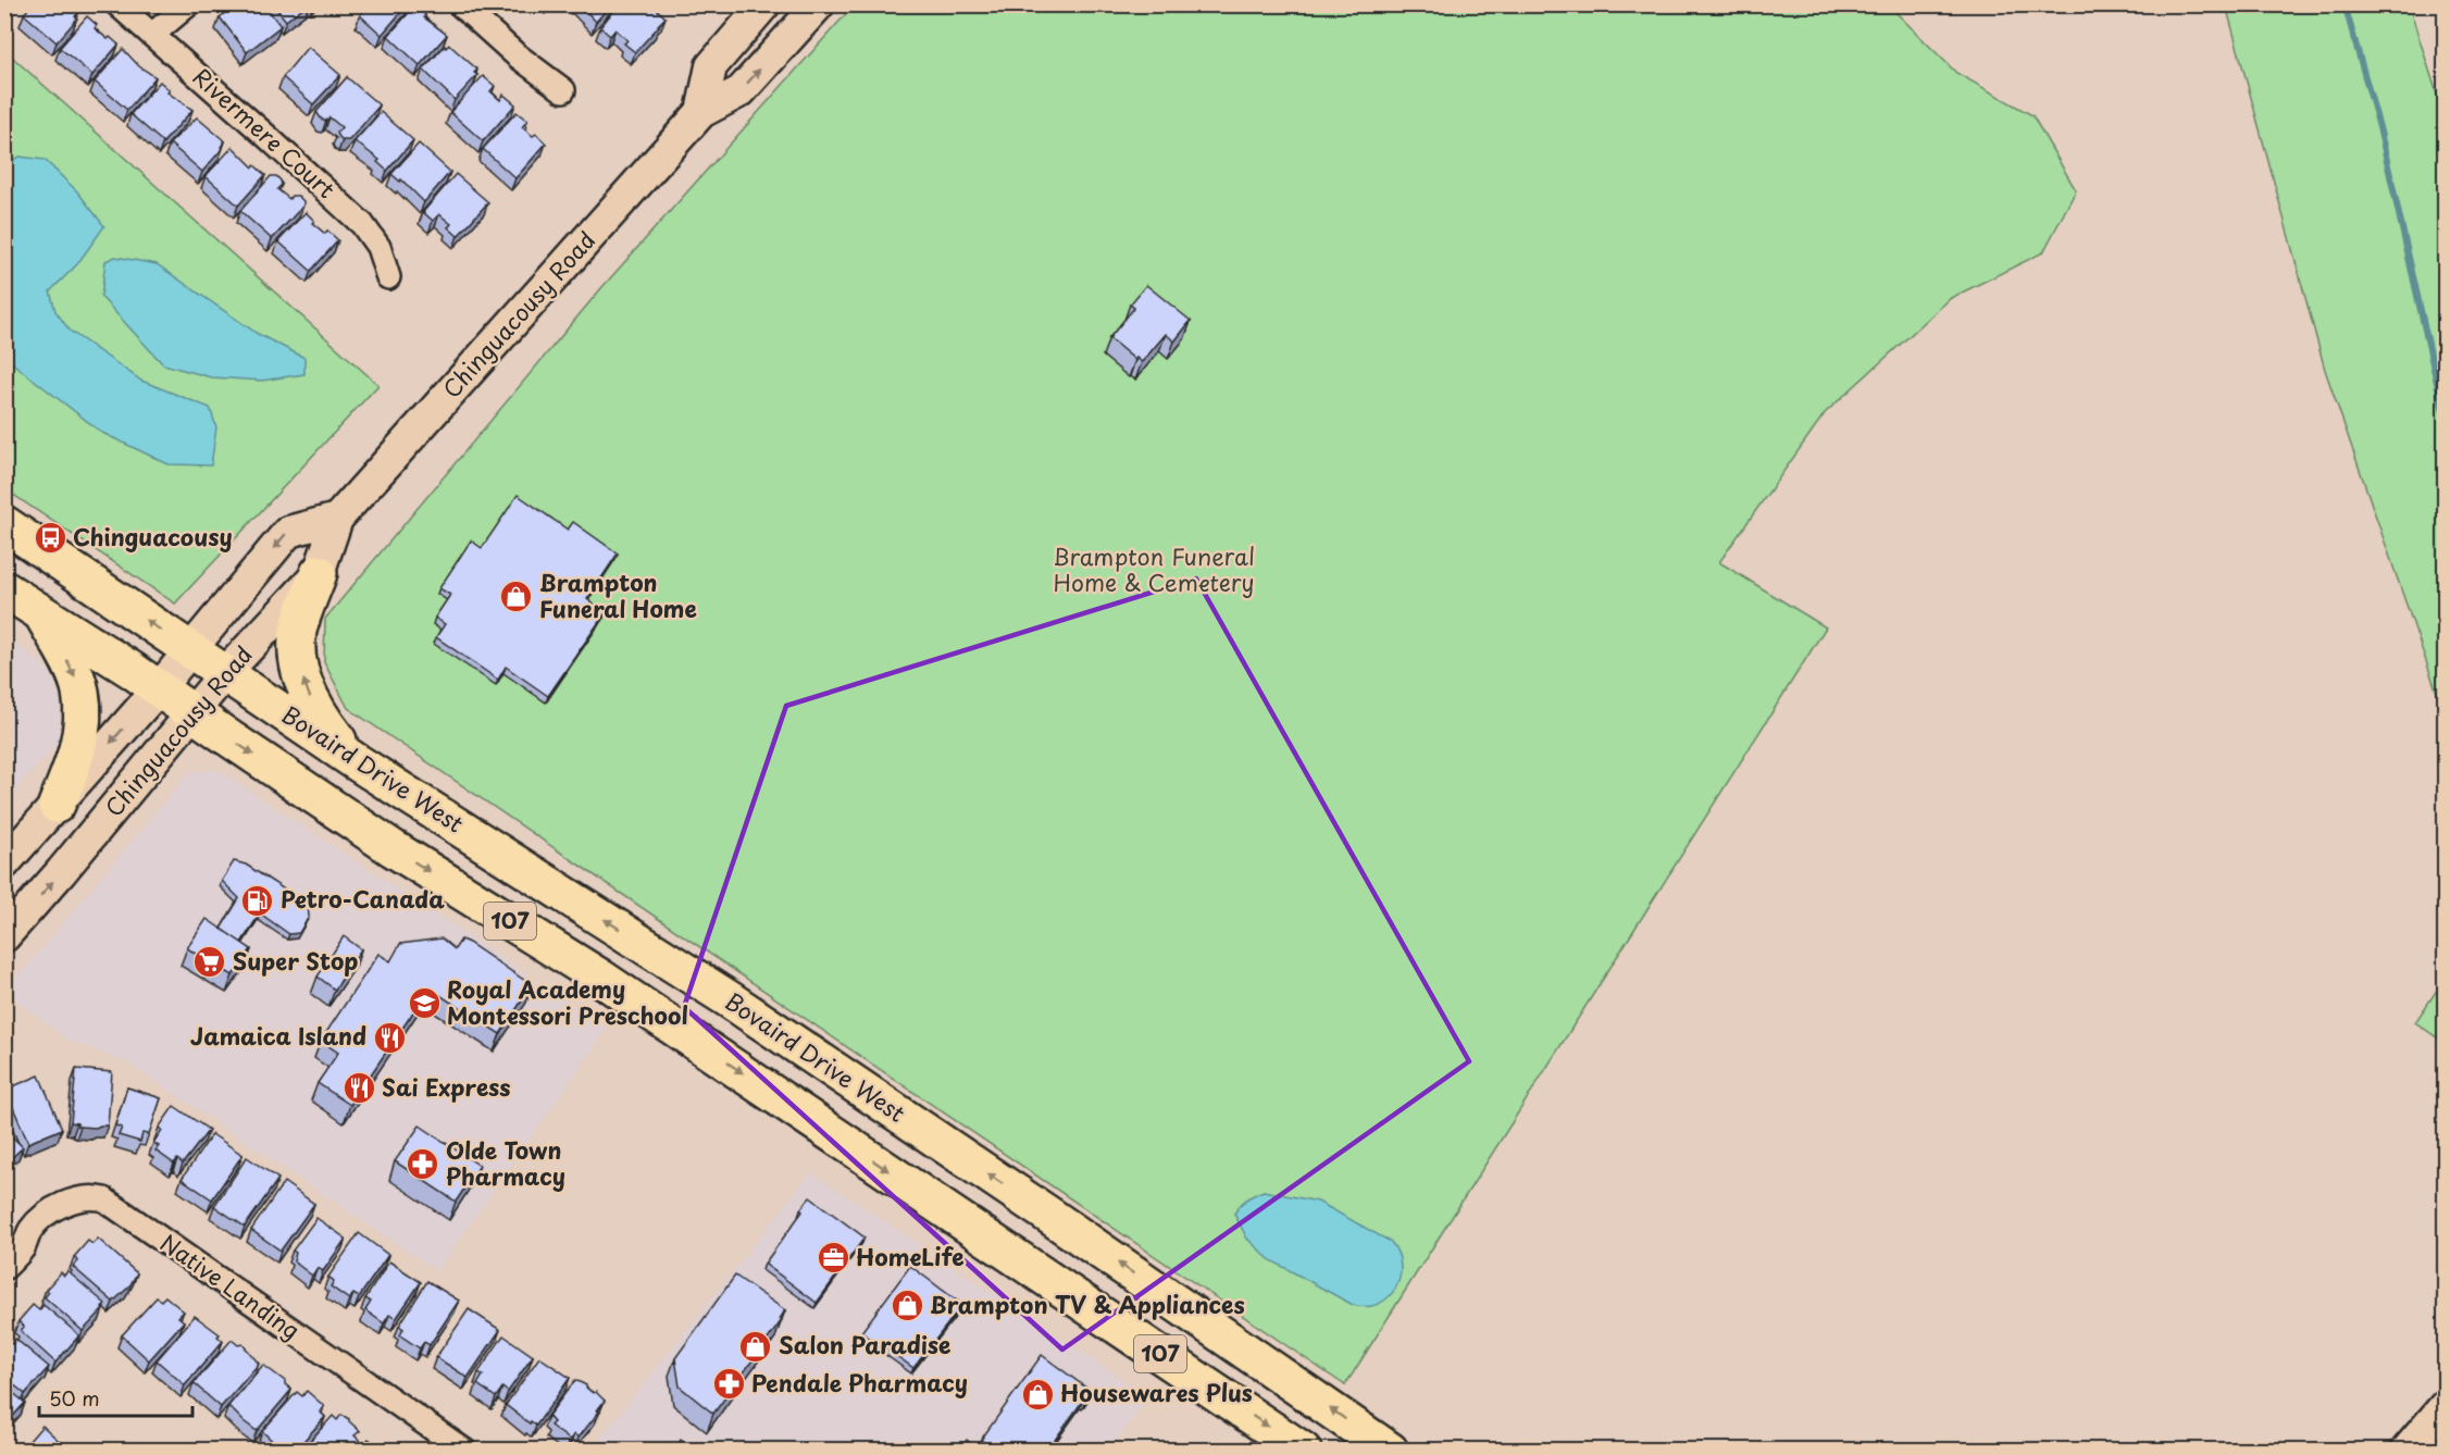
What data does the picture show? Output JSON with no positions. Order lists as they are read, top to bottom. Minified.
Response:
{"streets":{"main road":["Chinguacousy Road","Bovaird Drive West","107"],"street":["Rivermere Court","Native Landing"]},"crossings":[["Chinguacousy Road","Bovaird Drive West"],["Chinguacousy Road","107"]],"parks":["Brampton Funeral Home & Cemetery"],"places":{"bus stop":["Chinguacousy"],"shop":["Brampton Funeral Home","Brampton TV & Appliances","Salon Paradise","Housewares Plus"],"fuel station":["Petro-Canada"],"supermarket":["Super Stop"],"school or university":["Royal Academy Montessori Preschool"],"restaurant":["Jamaica Island","Sai Express"],"pharmacy":["Olde Town Pharmacy","Pendale Pharmacy"],"office":["HomeLife"]},"scale_bar":"50 m"}
